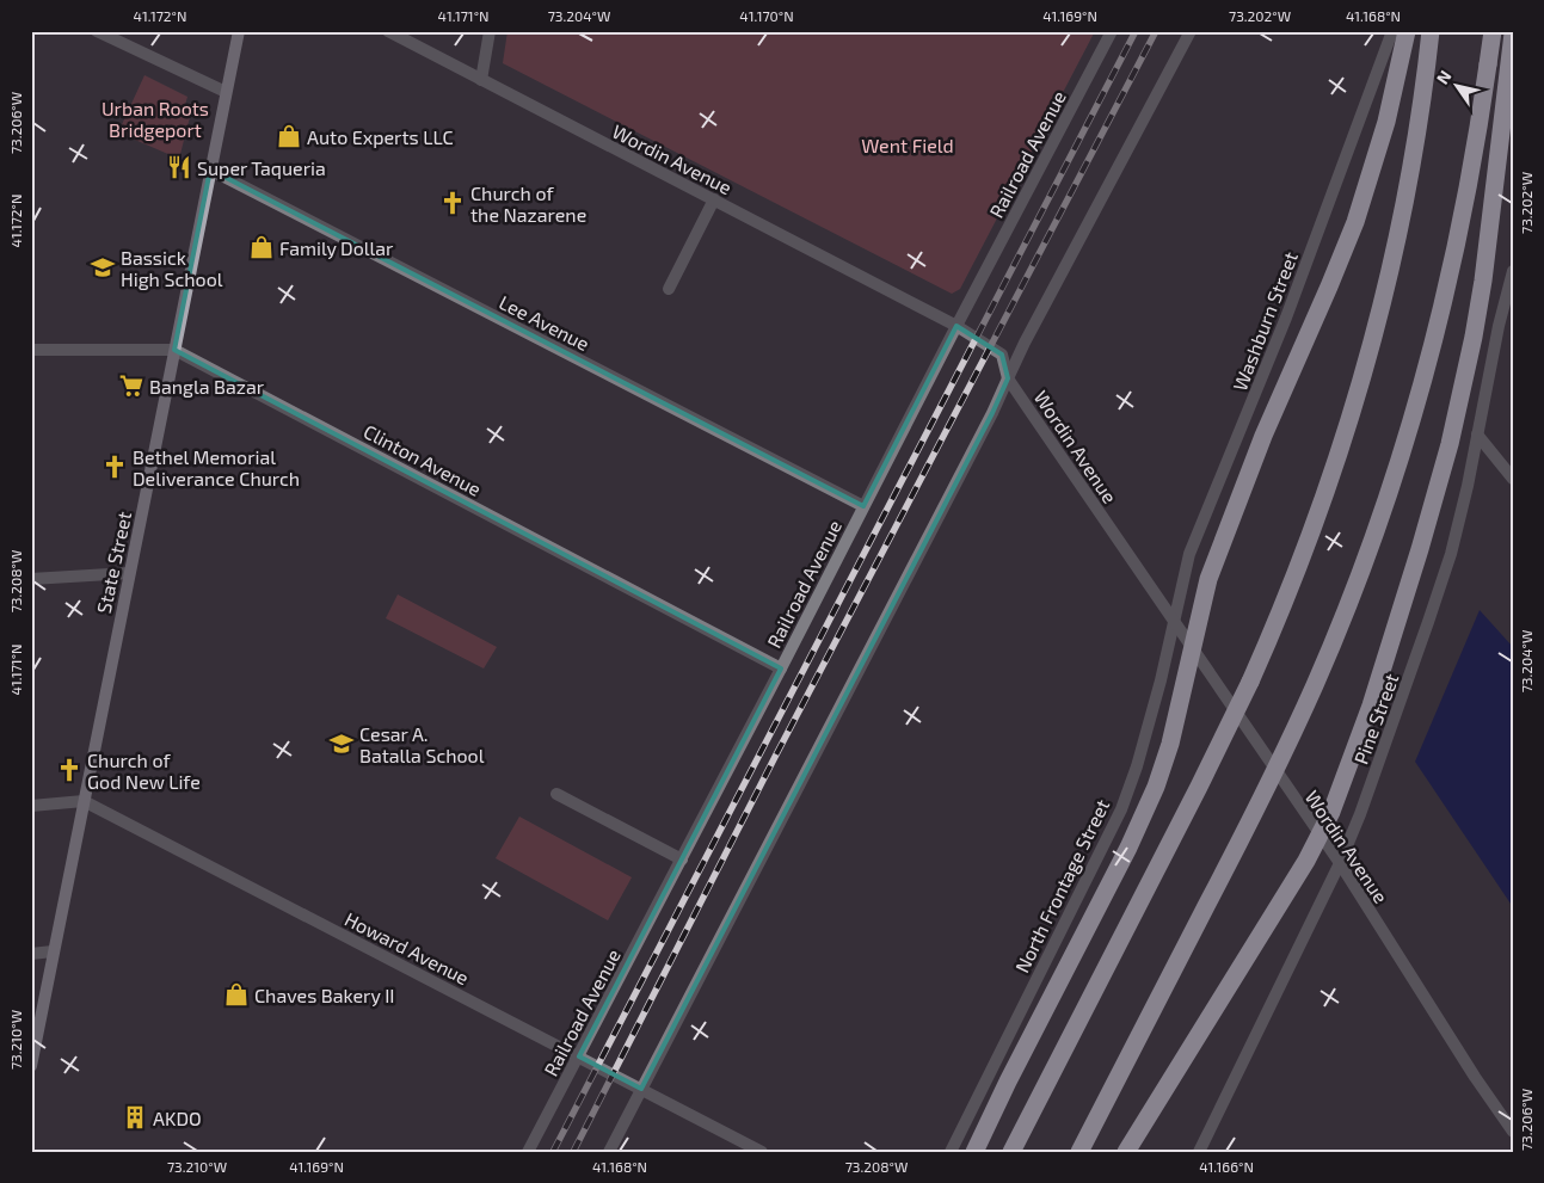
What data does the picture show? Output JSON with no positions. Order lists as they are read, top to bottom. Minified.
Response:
{"streets":{"main road":["State Street"],"street":["Railroad Avenue","Wordin Avenue","Washburn Street","Lee Avenue","Clinton Avenue","Pine Street","North Frontage Street","Howard Avenue"]},"crossings":[["Railroad Avenue","Wordin Avenue"],["Railroad Avenue","Lee Avenue"],["Railroad Avenue","Clinton Avenue"],["Railroad Avenue","Howard Avenue"],["Wordin Avenue","Washburn Street"],["Wordin Avenue","Pine Street"],["Wordin Avenue","North Frontage Street"],["Washburn Street","North Frontage Street"],["Lee Avenue","State Street"],["Clinton Avenue","State Street"],["State Street","Howard Avenue"]],"parks":["Urban Roots Bridgeport","Went Field"],"places":{"shop":["Auto Experts LLC","Family Dollar","Chaves Bakery II"],"restaurant":["Super Taqueria"],"church":["Church of the Nazarene","Bethel Memorial Deliverance Church","Church of God New Life"],"school or university":["Bassick High School","Cesar A. Batalla School"],"supermarket":["Bangla Bazar"],"building":["AKDO"]},"north":"top left","coordinates":["41.172°N","41.171°N","73.204°W","41.170°N","41.169°N","73.202°W","41.168°N","73.206°W","73.208°W","73.210°W","41.166°N"]}
